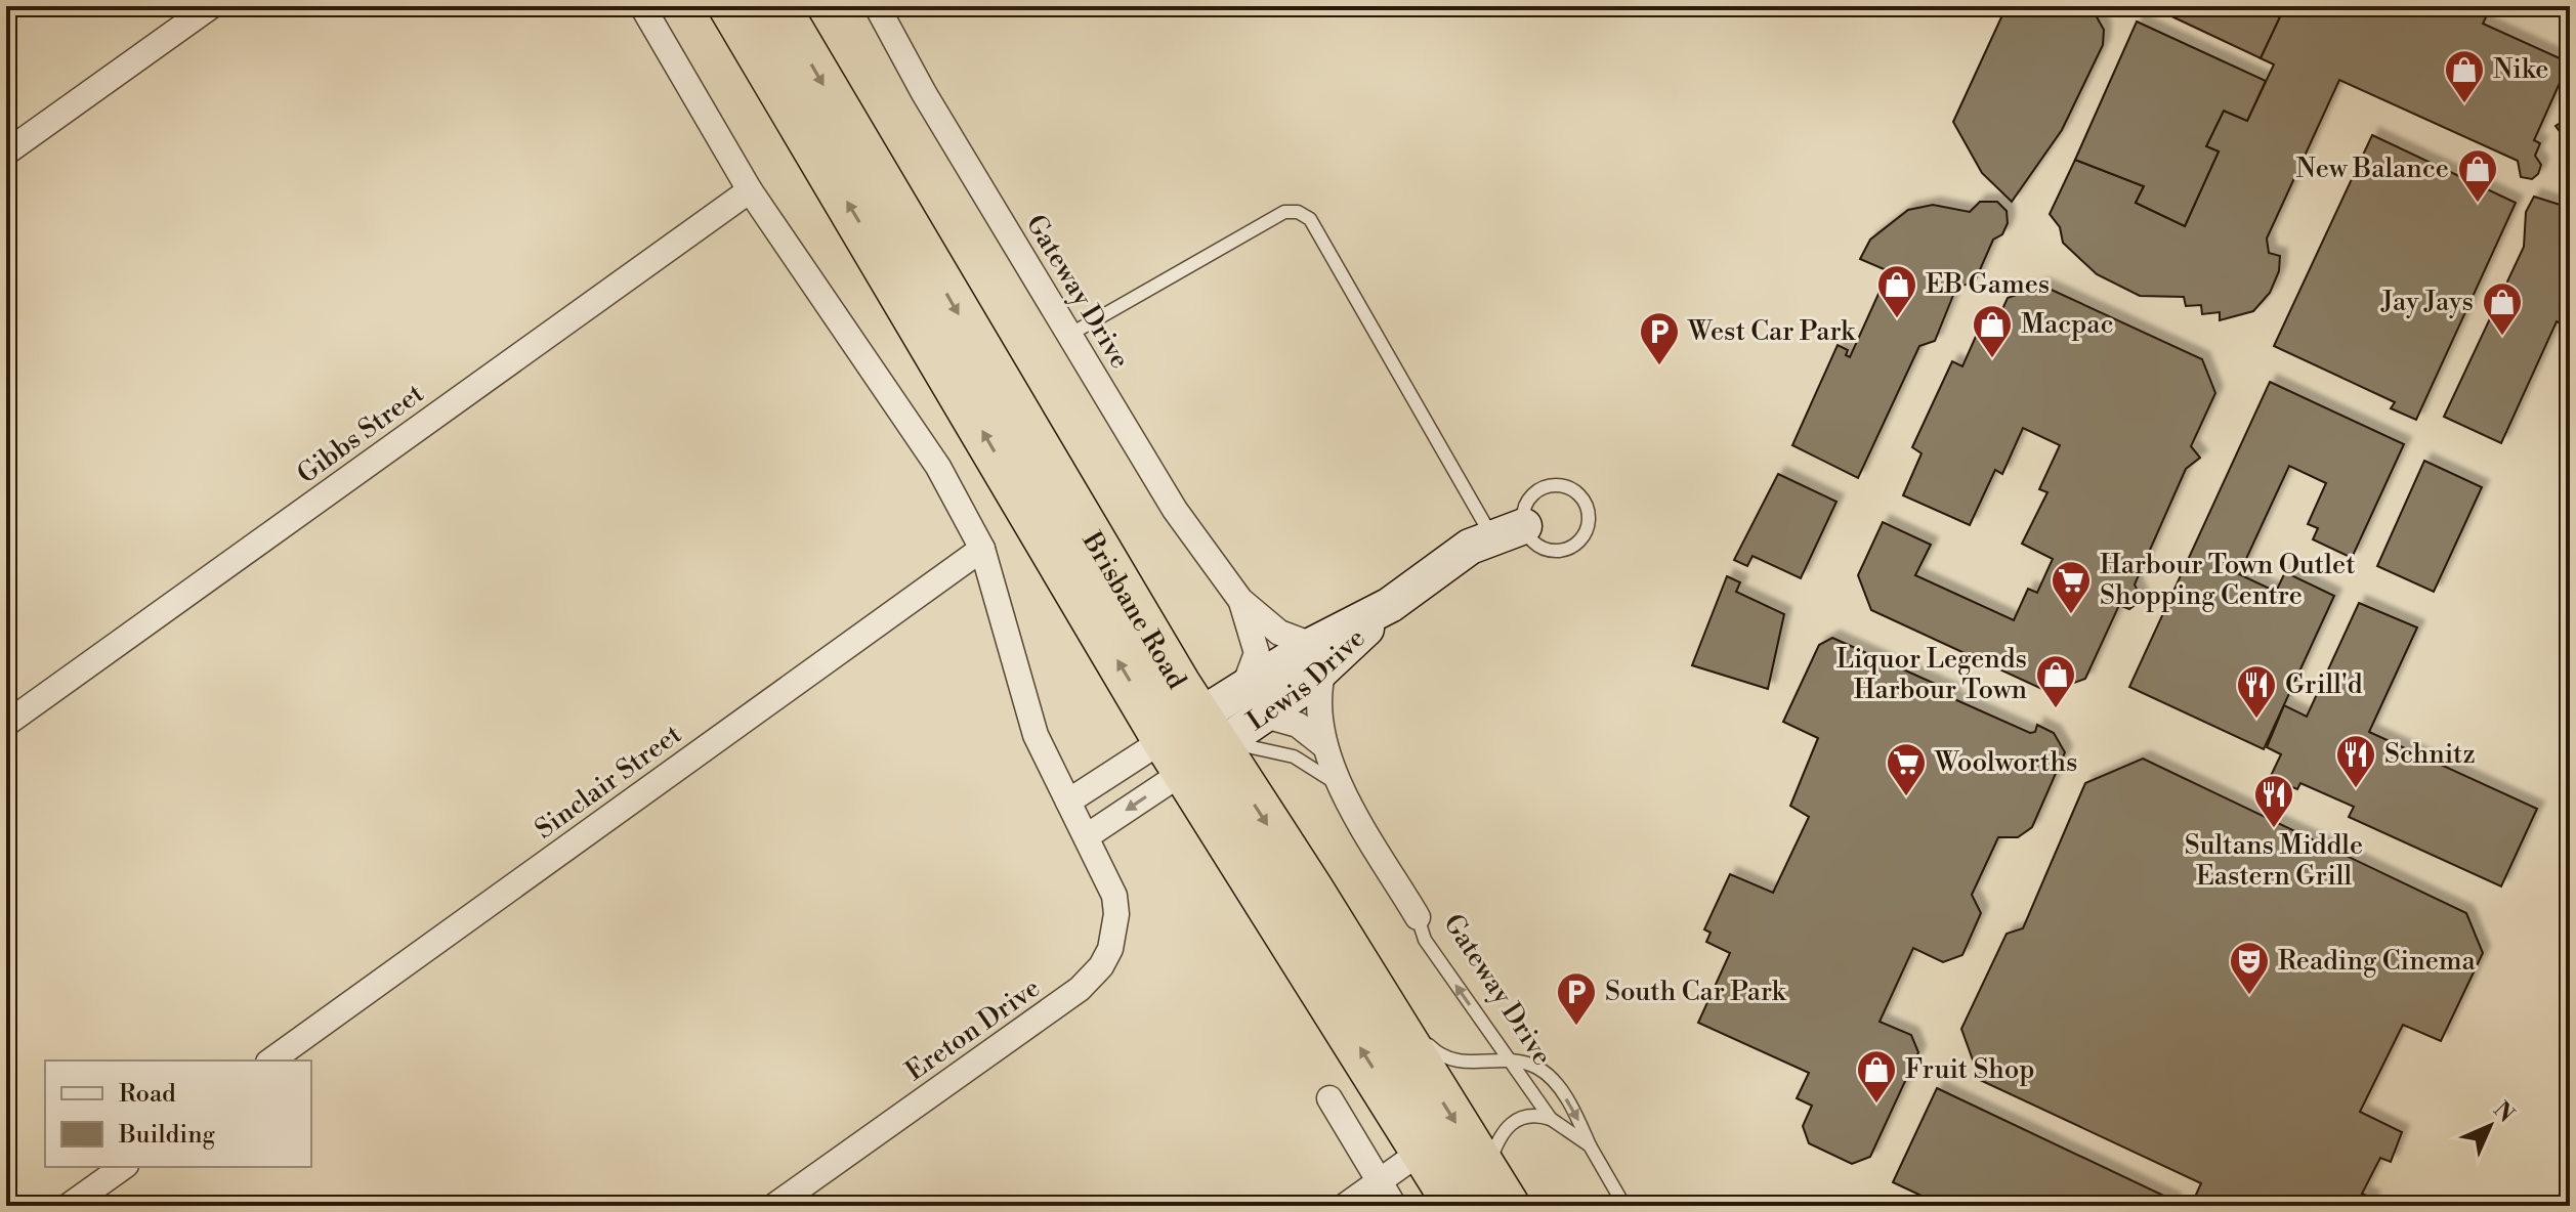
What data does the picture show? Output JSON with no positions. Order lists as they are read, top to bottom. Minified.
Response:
{"streets":{"highway":["Brisbane Road"],"street":["Gateway Drive","Gibbs Street","Lewis Drive","Sinclair Street","Ereton Drive"]},"crossings":[["Gateway Drive","Lewis Drive"],["Brisbane Road","Lewis Drive"]],"places":{"shop":["Nike","New Balance","EB Games","Jay Jays","Macpac","Liquor Legends Harbour Town","Fruit Shop"],"parking":["West Car Park","South Car Park"],"supermarket":["Harbour Town Outlet Shopping Centre","Woolworths"],"restaurant":["Grill'd","Schnitz","Sultans Middle Eastern Grill"],"theatre":["Reading Cinema"]},"legend":["Road","Building"],"north":"top right"}
